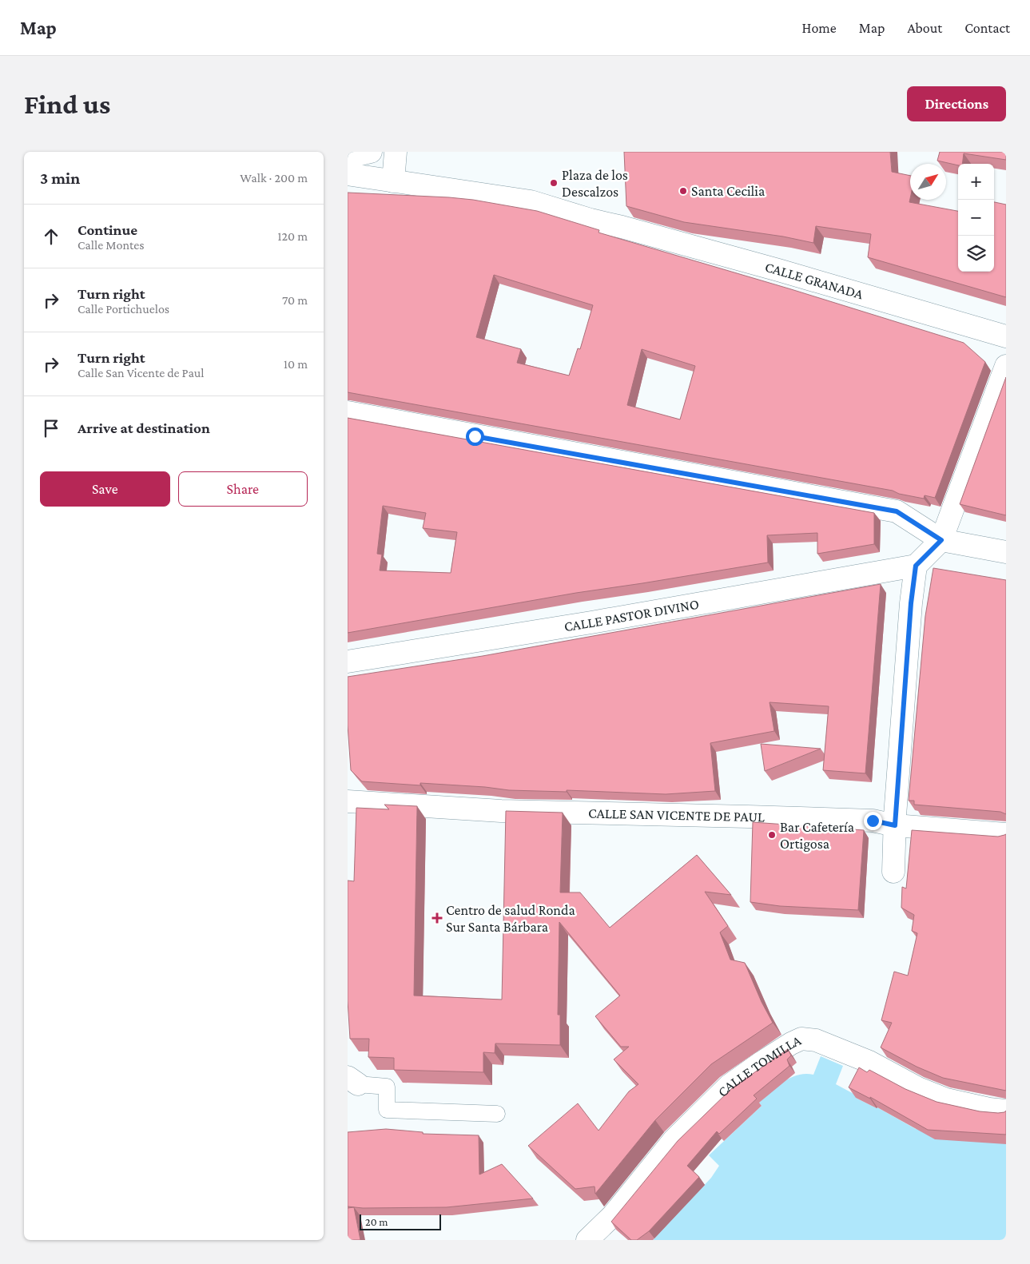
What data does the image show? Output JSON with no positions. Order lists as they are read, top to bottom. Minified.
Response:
{"streets":{"street":["CALLE GRANADA","CALLE PASTOR DIVINO","CALLE SAN VICENTE DE PAUL","CALLE TOMILLA"]},"places":{"other":["Plaza de los Descalzos","Santa Cecilia","Bar Cafetería Ortigosa"],"health":["Centro de salud Ronda Sur Santa Bárbara"]},"scale_bar":"20 m","north":"top right","page":{"header":"Map","nav":["Home","Map","About","Contact"],"buttons":["Directions",["Save","Share"]],"title":"Find us","heading":["3 min","Walk · 200 m"],"map_buttons":["+","−"],"list":[["Continue","Calle Montes","120 m"],["Turn right","Calle Portichuelos","70 m"],["Turn right","Calle San Vicente de Paul","10 m"],"Arrive at destination"],"scale":"20 m"}}
